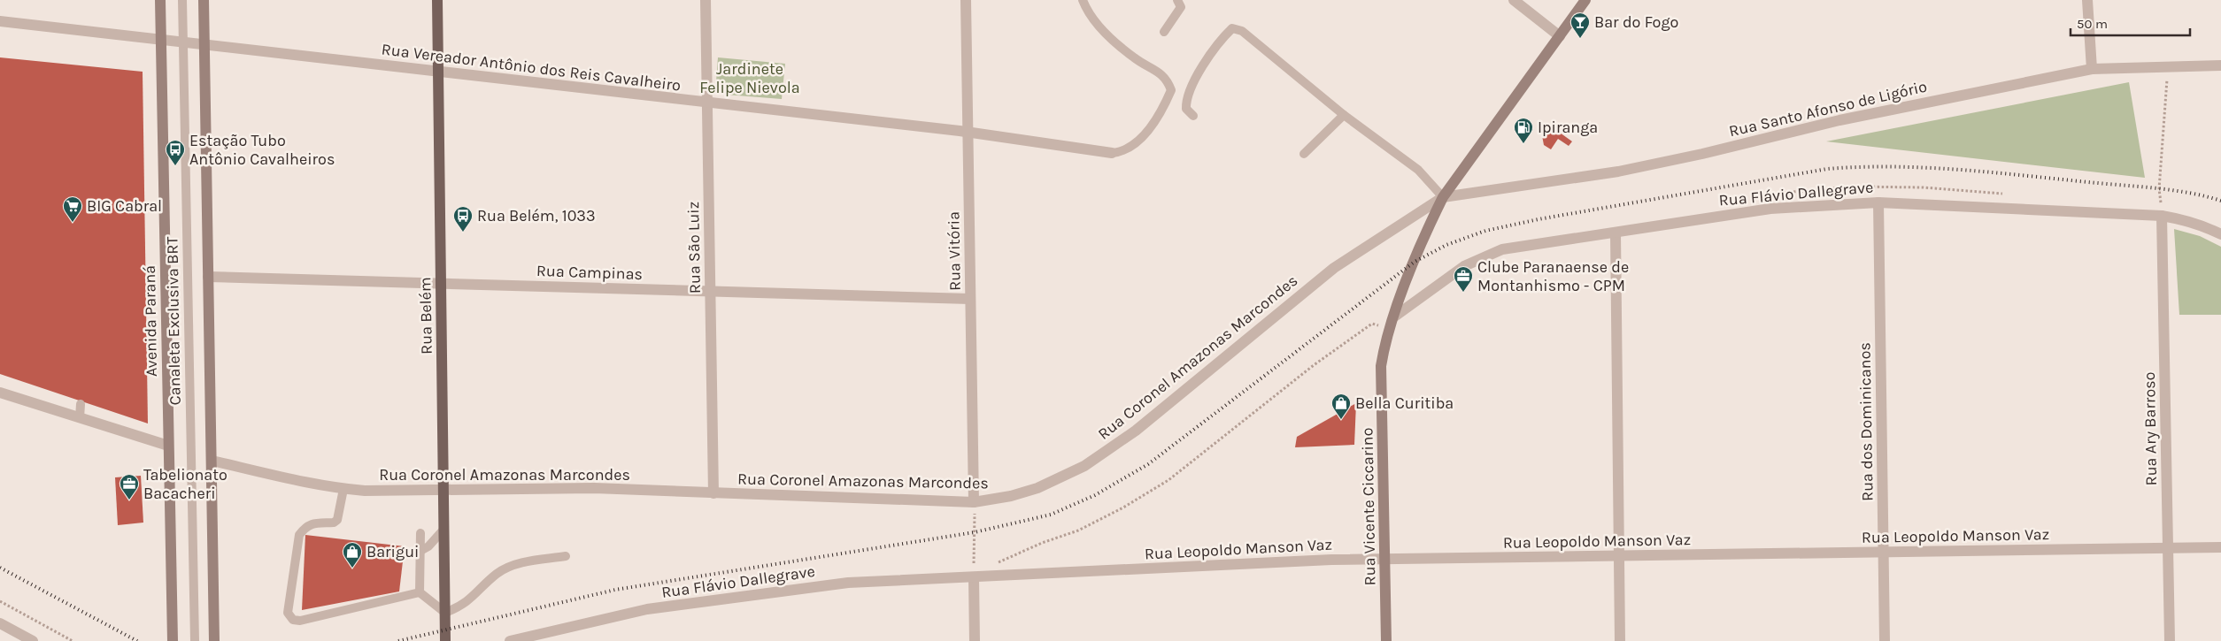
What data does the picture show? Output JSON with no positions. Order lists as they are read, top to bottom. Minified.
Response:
{"streets":{"main road":["Rua Belém"],"street":["Rua Vereador Antônio dos Reis Cavalheiro","Rua Santo Afonso de Ligório","Rua Flávio Dallegrave","Rua São Luiz","Rua Vitória","Rua Campinas","Avenida Paraná","Rua Coronel Amazonas Marcondes","Rua dos Dominicanos","Rua Ary Barroso","Rua Vicente Ciccarino","Rua Leopoldo Manson Vaz"],"lane":["Canaleta Exclusiva BRT"]},"crossings":[["Rua Vereador Antônio dos Reis Cavalheiro","Rua São Luiz"],["Rua Vereador Antônio dos Reis Cavalheiro","Rua Vitória"],["Rua Vereador Antônio dos Reis Cavalheiro","Rua Belém"],["Rua Vereador Antônio dos Reis Cavalheiro","Avenida Paraná"],["Rua Vereador Antônio dos Reis Cavalheiro","Canaleta Exclusiva BRT"],["Rua Santo Afonso de Ligório","Rua Coronel Amazonas Marcondes"],["Rua Santo Afonso de Ligório","Rua Vicente Ciccarino"],["Rua Flávio Dallegrave","Rua dos Dominicanos"],["Rua Flávio Dallegrave","Rua Ary Barroso"],["Rua Flávio Dallegrave","Rua Vicente Ciccarino"],["Rua Flávio Dallegrave","Rua Leopoldo Manson Vaz"],["Rua São Luiz","Rua Campinas"],["Rua São Luiz","Rua Coronel Amazonas Marcondes"],["Rua Vitória","Rua Campinas"],["Rua Vitória","Rua Coronel Amazonas Marcondes"],["Rua Campinas","Rua Belém"],["Rua Belém","Rua Coronel Amazonas Marcondes"],["Rua Coronel Amazonas Marcondes","Rua Vicente Ciccarino"],["Rua dos Dominicanos","Rua Leopoldo Manson Vaz"],["Rua Ary Barroso","Rua Leopoldo Manson Vaz"],["Rua Vicente Ciccarino","Rua Leopoldo Manson Vaz"]],"parks":["Jardinete Felipe Nievola"],"places":{"bar":["Bar do Fogo"],"fuel station":["Ipiranga"],"bus stop":["Estação Tubo Antônio Cavalheiros","Rua Belém, 1033"],"supermarket":["BIG Cabral"],"office":["Clube Paranaense de Montanhismo - CPM","Tabelionato Bacacheri"],"shop":["Bella Curitiba","Barigui"]},"scale_bar":"50 m"}
